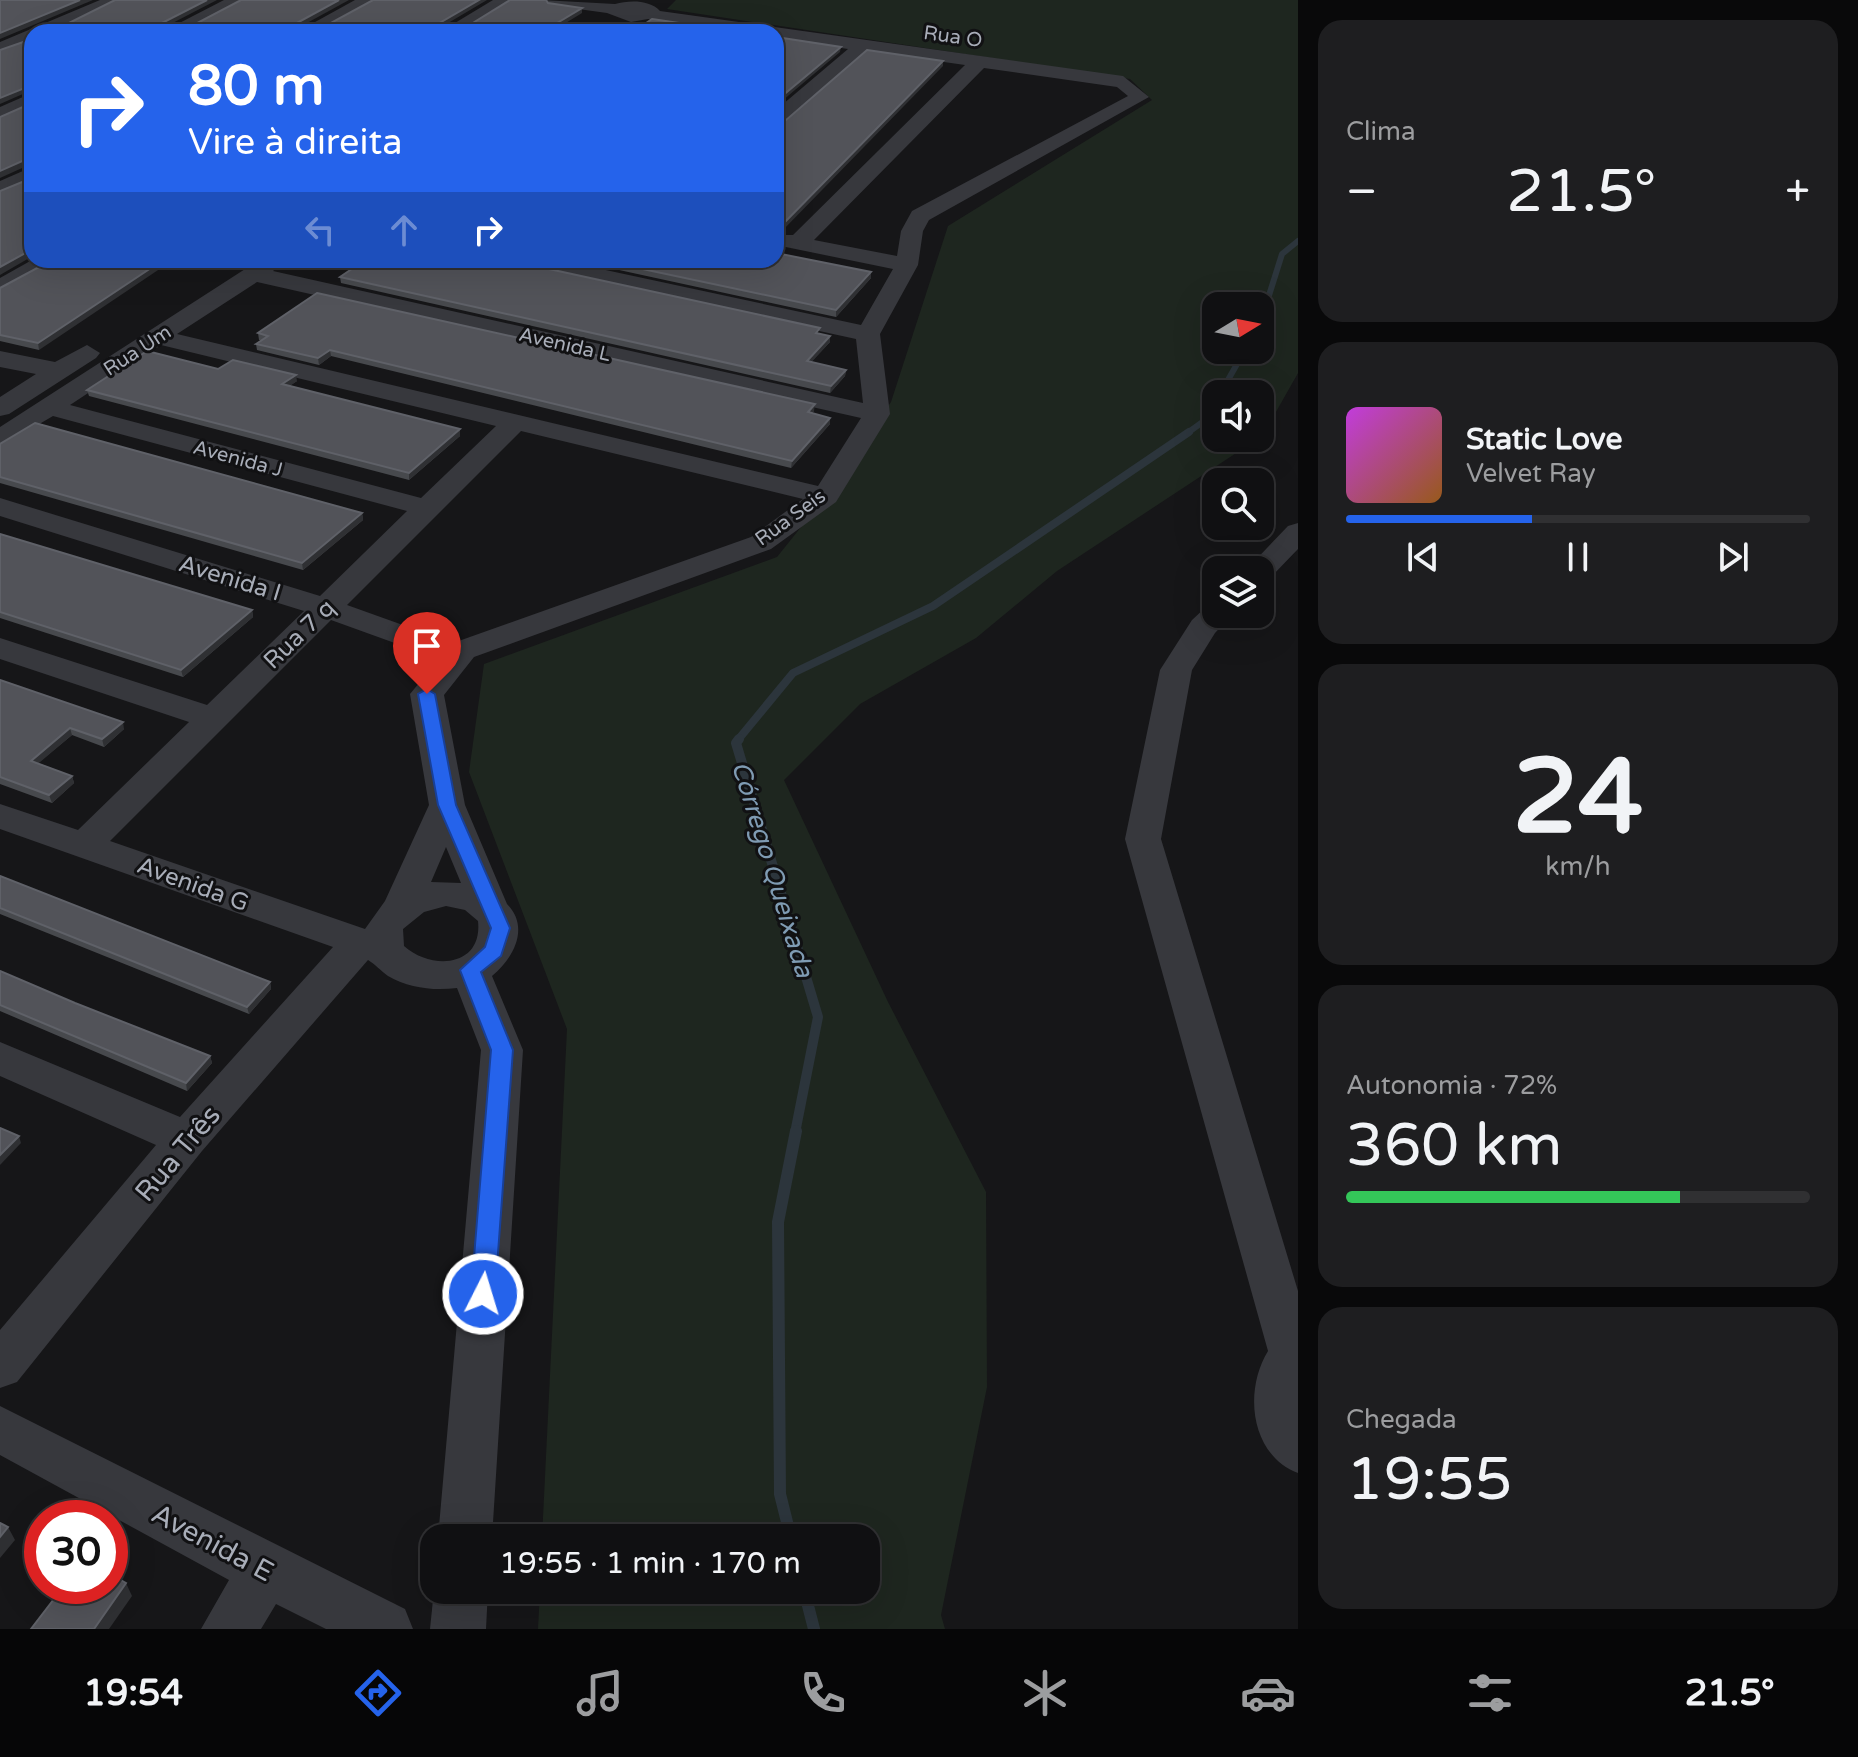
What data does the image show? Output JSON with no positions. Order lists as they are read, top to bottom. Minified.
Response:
{"streets":{"street":["Rua O","Avenida L","Rua Um","Avenida J","Rua Seis","Avenida I","Rua 7 q","Avenida G","Rua Três","Avenida E"]},"crossings":[["Avenida L","Rua Seis"],["Rua Um","Avenida J"],["Avenida J","Rua 7 q"],["Rua Seis","Avenida I"],["Rua Seis","Avenida G"],["Rua Seis","Rua Três"],["Avenida I","Rua 7 q"],["Rua 7 q","Avenida G"],["Avenida G","Rua Três"]],"water":["Córrego Queixada"],"north":"right","page":{"tile":["Clima",["24","km/h"],["Autonomia · 72%","360 km"],["Chegada","19:55"]],"turn":["80 m","Vire à direita"],"heat":["−","21.5°","+"],"song":["Static Love","Velvet Ray"],"limit":"30","trip":"19:55 · 1 min · 170 m","tabs":["19:54","21.5°"]}}
